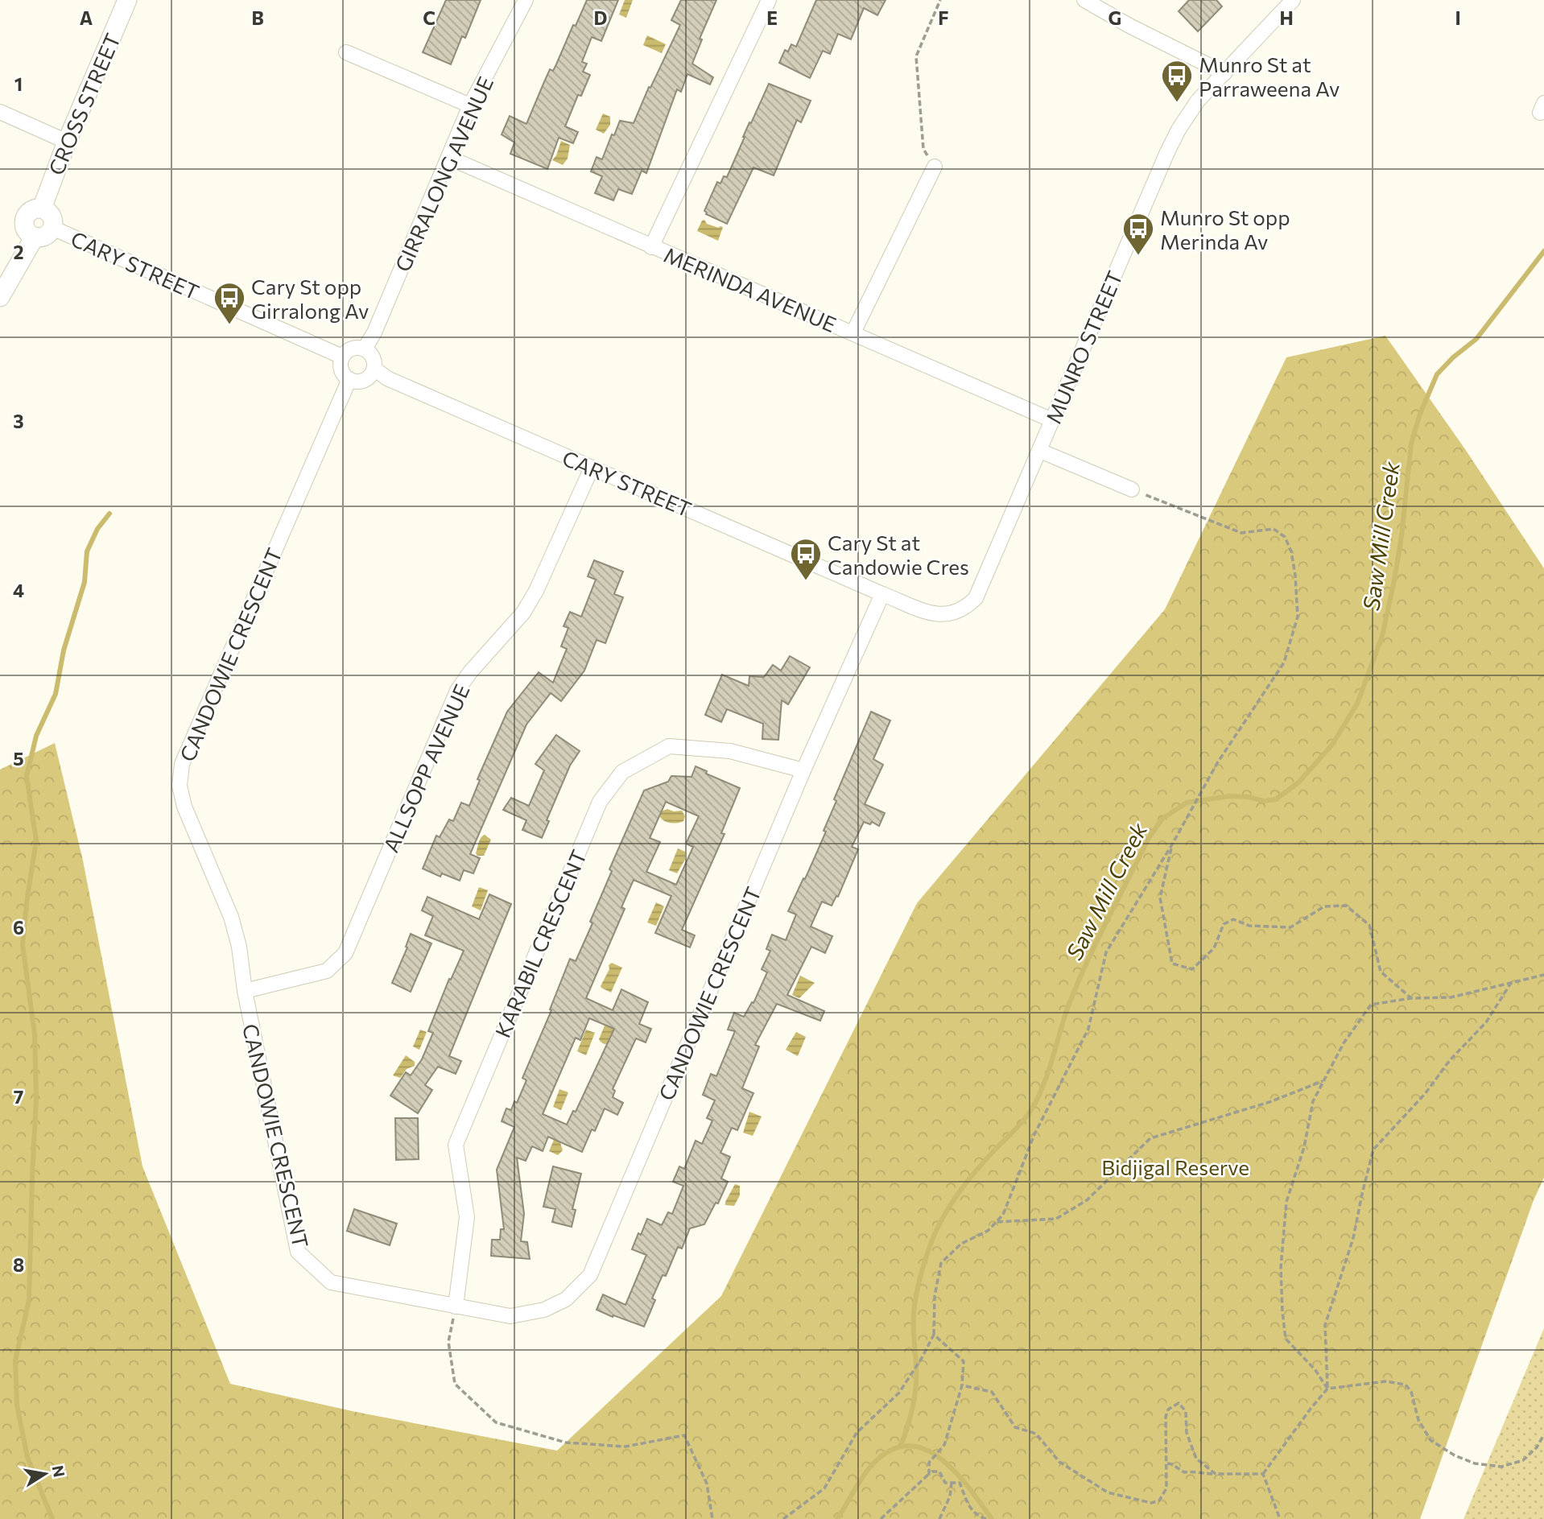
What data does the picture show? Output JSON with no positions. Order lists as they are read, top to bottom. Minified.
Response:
{"streets":{"street":["CROSS STREET","GIRRALONG AVENUE","CARY STREET","MERINDA AVENUE","MUNRO STREET","CANDOWIE CRESCENT","ALLSOPP AVENUE","KARABIL CRESCENT"]},"crossings":[["CROSS STREET","CARY STREET"],["GIRRALONG AVENUE","CARY STREET"],["GIRRALONG AVENUE","MERINDA AVENUE"],["GIRRALONG AVENUE","CANDOWIE CRESCENT"],["CARY STREET","MUNRO STREET"],["CARY STREET","CANDOWIE CRESCENT"],["CARY STREET","ALLSOPP AVENUE"],["MERINDA AVENUE","MUNRO STREET"],["MUNRO STREET","CANDOWIE CRESCENT"],["CANDOWIE CRESCENT","ALLSOPP AVENUE"],["CANDOWIE CRESCENT","KARABIL CRESCENT"]],"water":["Saw Mill Creek"],"parks":["Bidjigal Reserve"],"places":{"bus stop":["Munro St at Parraweena Av","Munro St opp Merinda Av","Cary St opp Girralong Av","Cary St at Candowie Cres"]},"north":"right","grid":{"columns":["A","B","C","D","E","F","G","H","I"],"rows":["1","2","3","4","5","6","7","8"]}}
